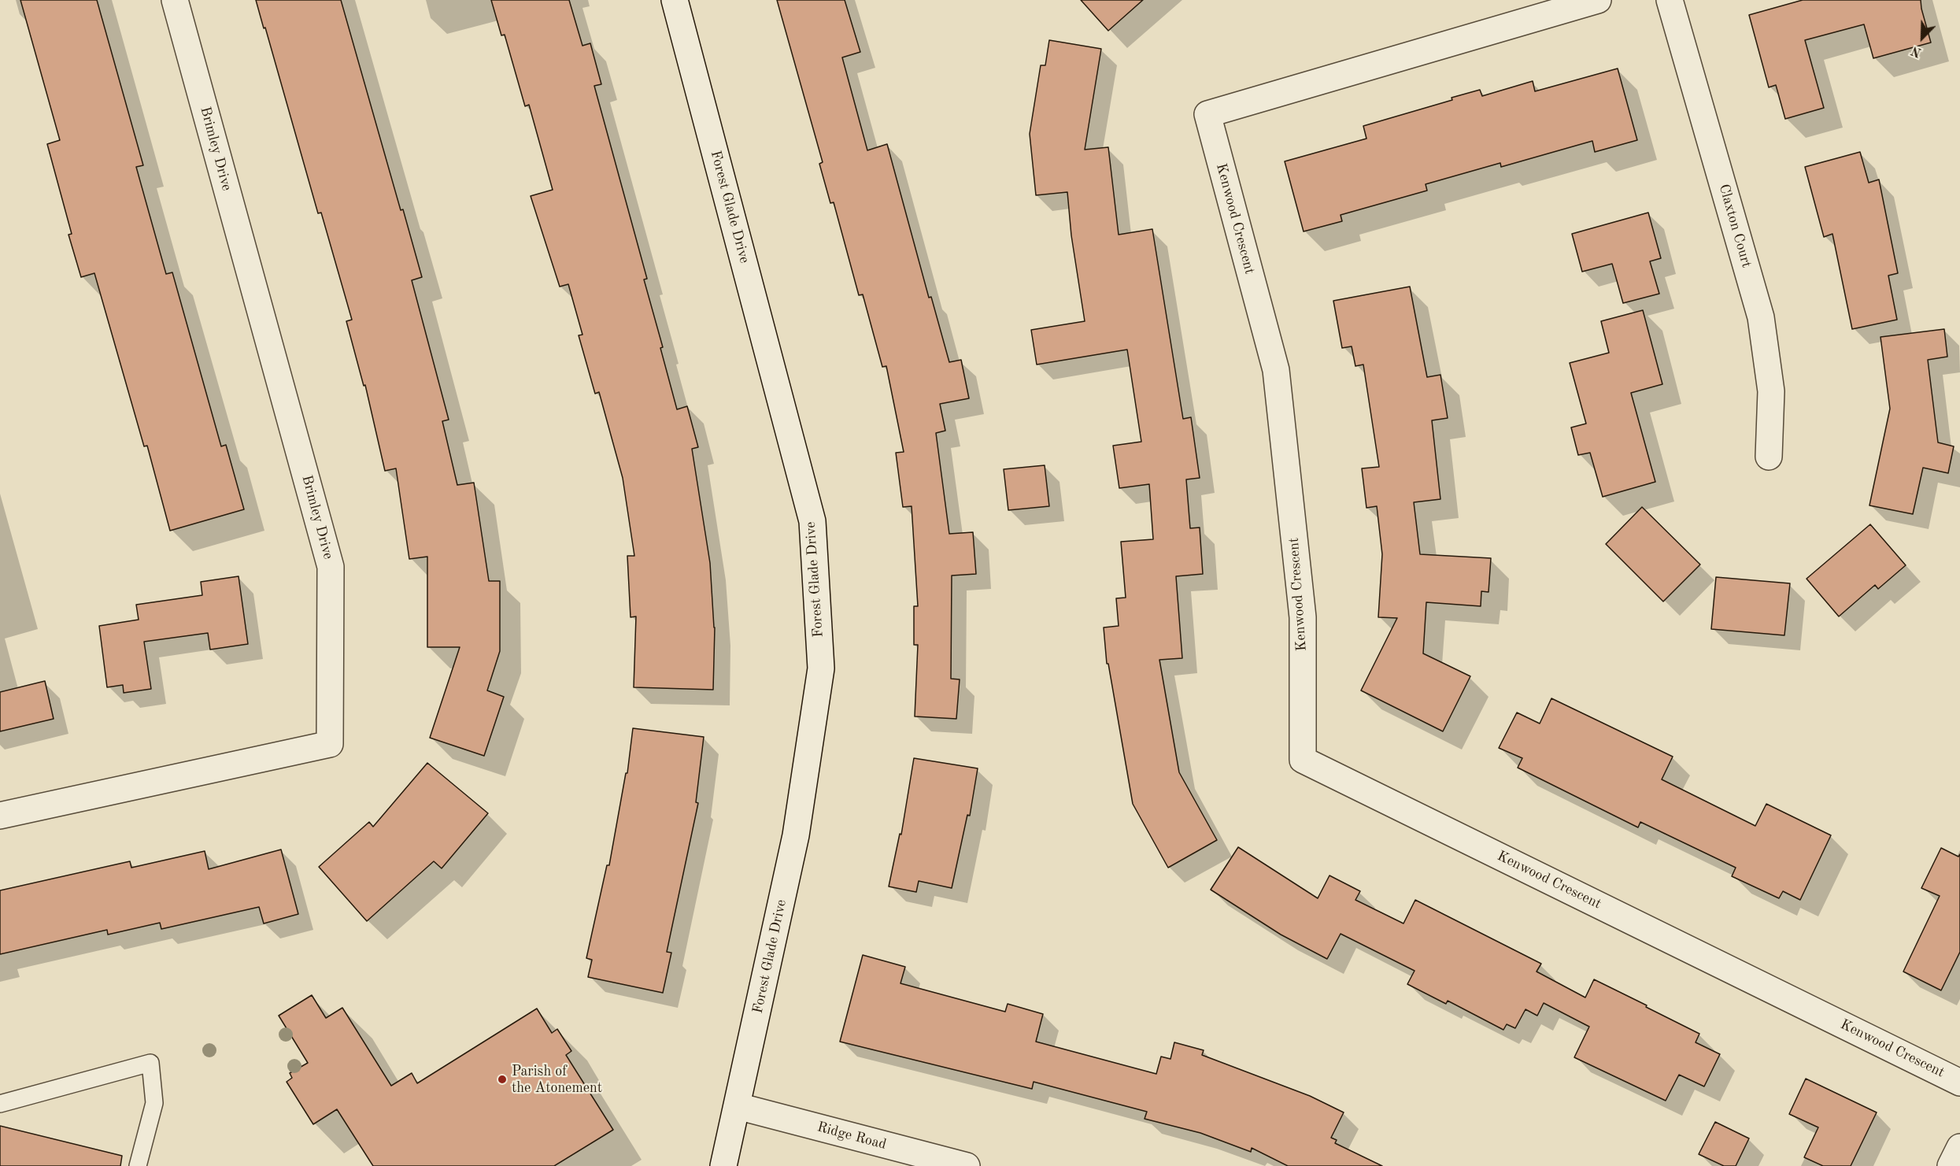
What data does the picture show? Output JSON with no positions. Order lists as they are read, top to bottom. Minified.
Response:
{"streets":{"street":["Brimley Drive","Forest Glade Drive","Kenwood Crescent","Claxton Court","Ridge Road"]},"crossings":[["Forest Glade Drive","Ridge Road"]],"places":["Parish of the Atonement"],"north":"bottom left"}
